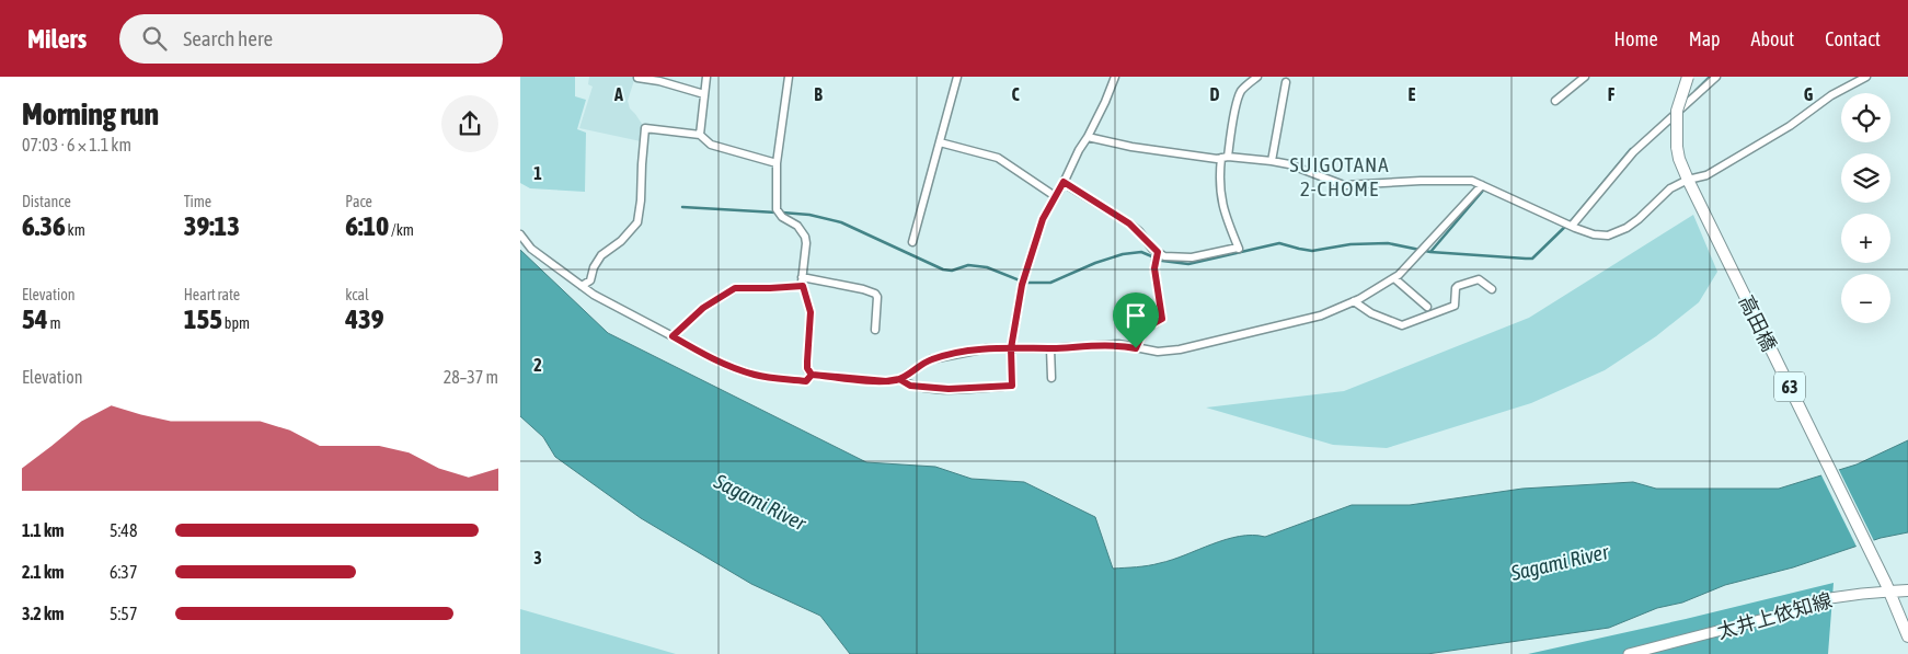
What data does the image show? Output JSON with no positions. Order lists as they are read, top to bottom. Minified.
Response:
{"streets":{"main road":["高田橋","63","太井上依知線"]},"crossings":[["高田橋","63"],["高田橋","太井上依知線"]],"districts":["SUIGOTANA 2-CHOME"],"water":["Sagami River"],"page":{"header":"Milers","search":"Search here","nav":["Home","Map","About","Contact"],"heading":["Morning run","07:03 · 6 × 1.1 km"],"map_buttons":["+","−"],"stats":[["Distance","6.36 km"],["Time","39:13"],["Pace","6:10 /km"],["Elevation","54 m"],["Heart rate","155 bpm"],["kcal","439"]],"chart":["Elevation","28–37 m"],"list":[{"name":"1.1 km","note":"5:48"},{"name":"2.1 km","note":"6:37"},{"name":"3.2 km","note":"5:57"}]},"grid":{"columns":["A","B","C","D","E","F","G"],"rows":["1","2","3"]}}
